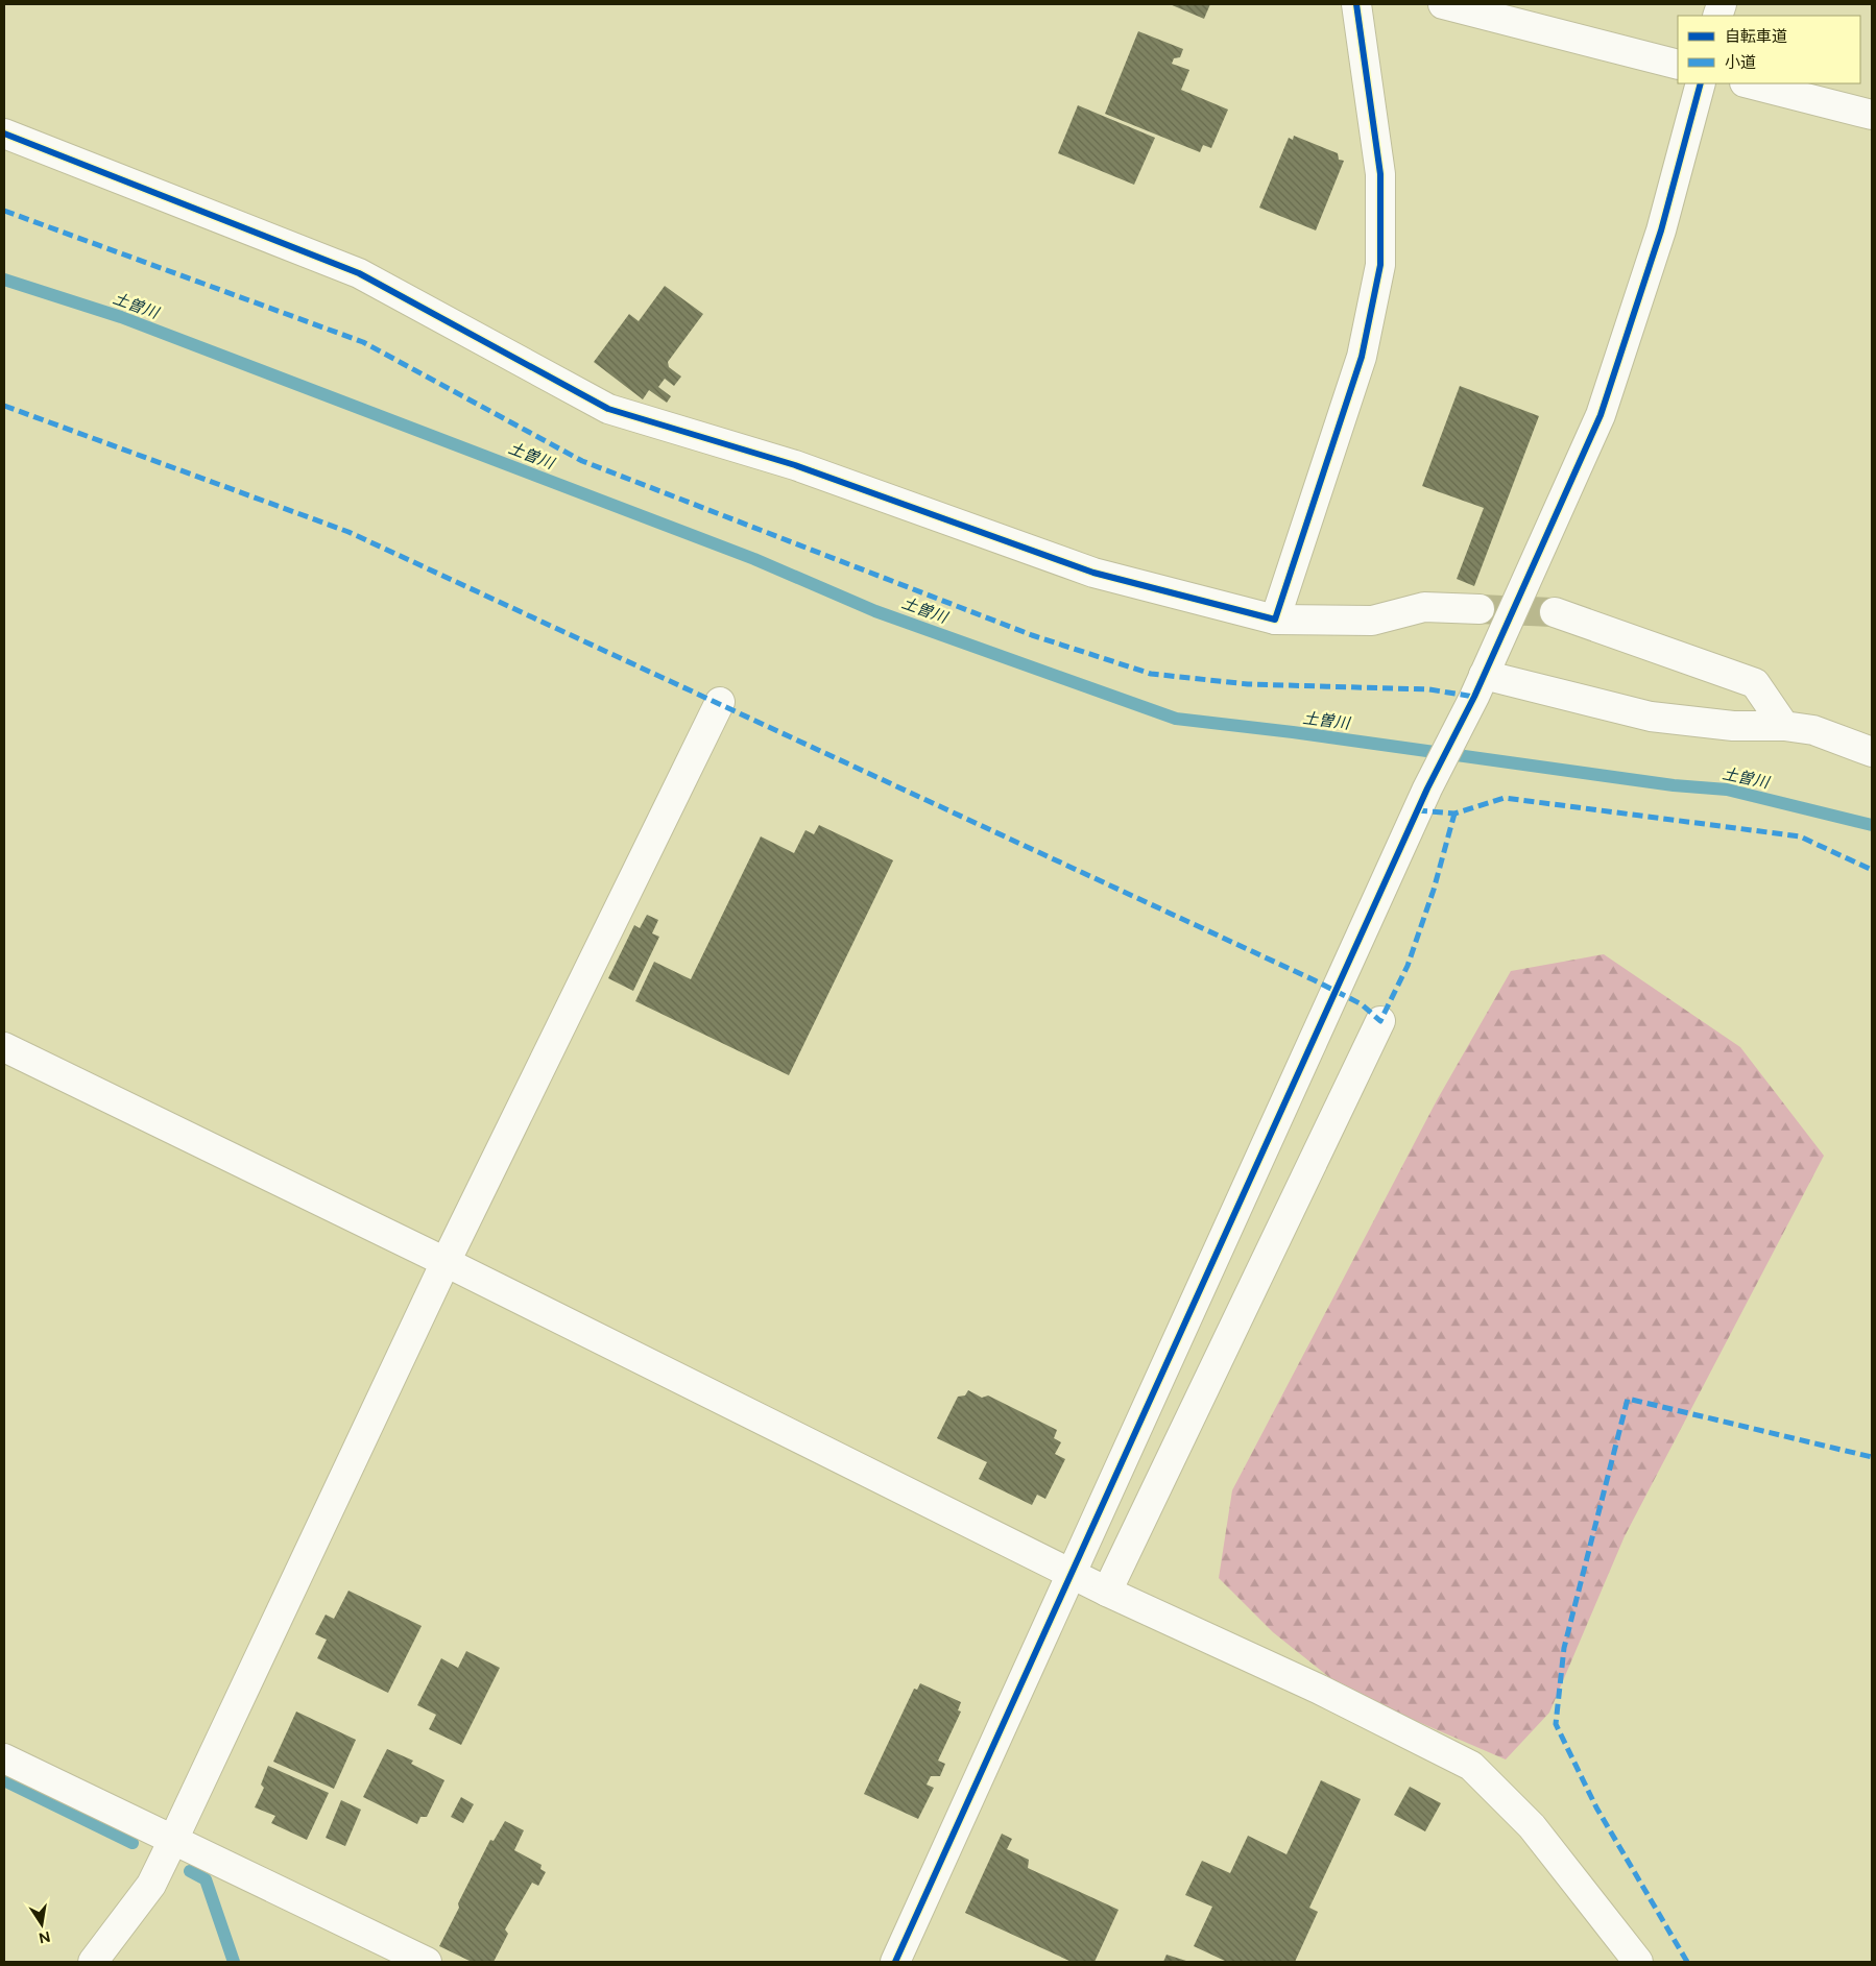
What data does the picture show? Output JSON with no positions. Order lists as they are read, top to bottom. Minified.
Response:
{"water":["土曽川"],"legend":["自転車道","小道"],"north":"bottom"}
